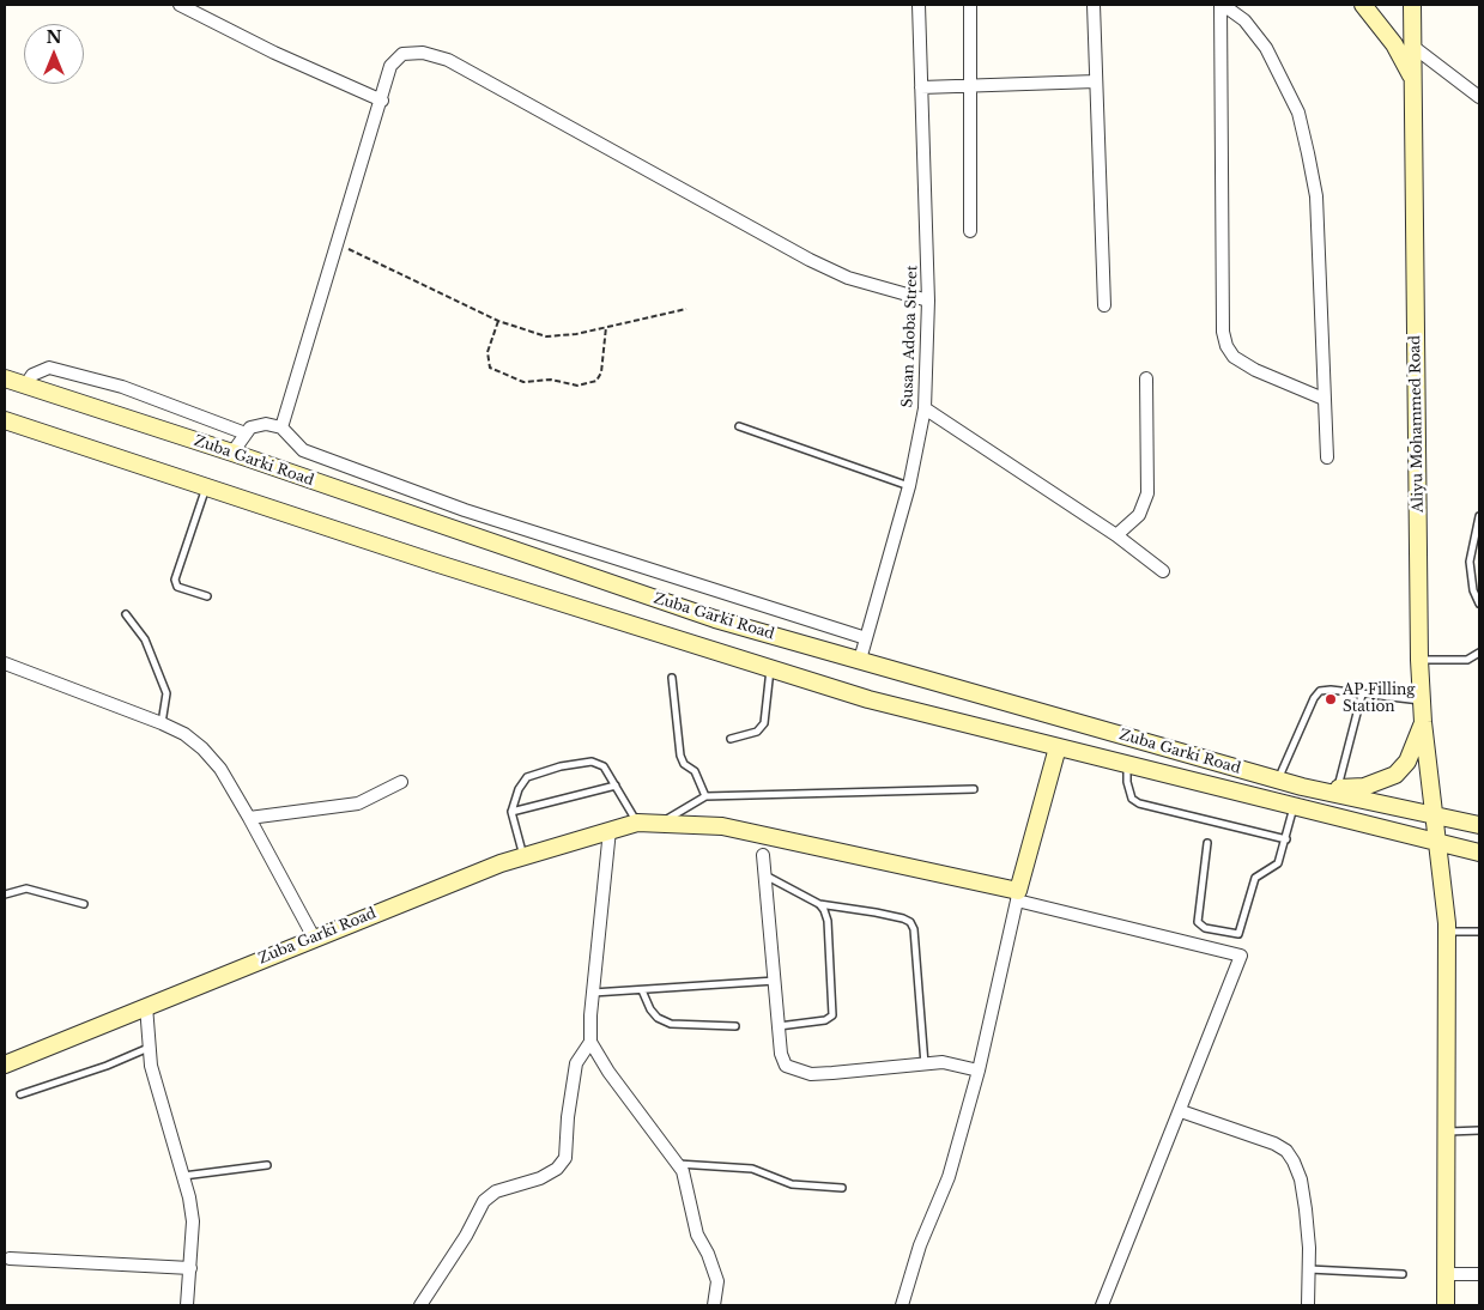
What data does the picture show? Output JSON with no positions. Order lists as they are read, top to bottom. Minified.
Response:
{"streets":{"main road":["Aliyu Mohammed Road","Zuba Garki Road"],"street":["Susan Adoba Street"]},"crossings":[["Susan Adoba Street","Zuba Garki Road"],["Aliyu Mohammed Road","Zuba Garki Road"]],"places":["AP Filling Station"],"north":"top"}
